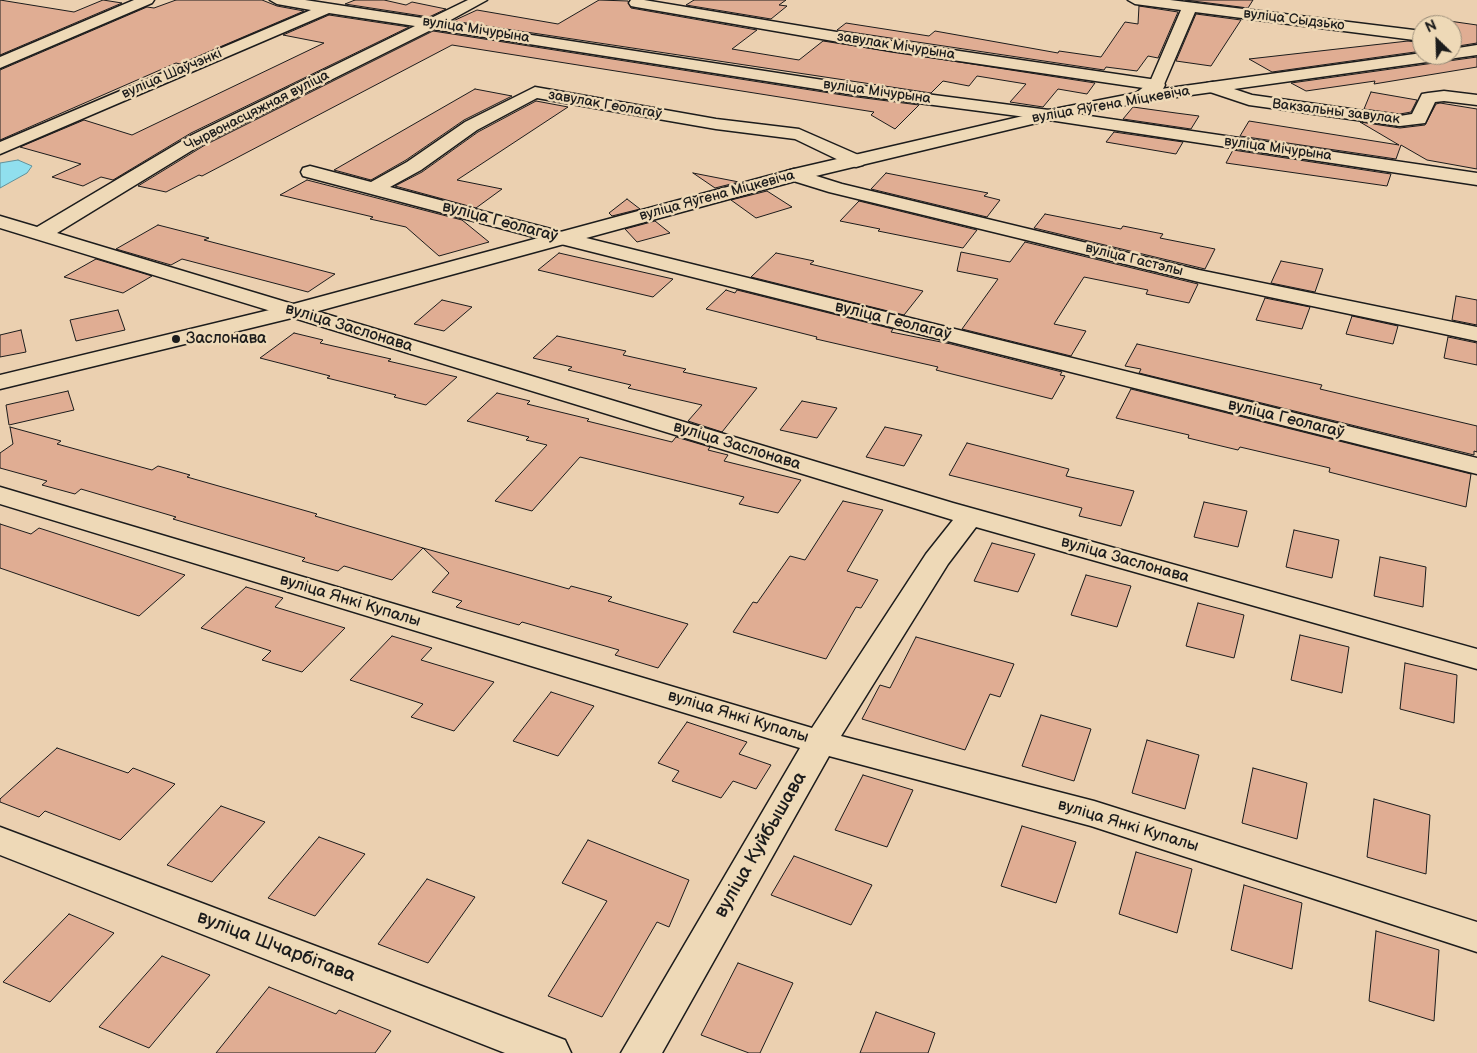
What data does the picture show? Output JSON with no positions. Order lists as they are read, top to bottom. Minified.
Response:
{"streets":{"street":["вуліца Сыдзько","вуліца Мічурына","завулак Мічурына","вуліца Шаўчэнкі","завулак Геолагаў","вуліца Яўгена Міцкевіча","Чырвонасцяжная вуліца","Вакзальны завулак","вуліца Геолагаў","вуліца Гастэлы","вуліца Заслонава","вуліца Янкі Купалы","вуліца Куйбышава","вуліца Шчарбітава"]},"crossings":[["вуліца Мічурына","вуліца Шаўчэнкі"],["вуліца Мічурына","вуліца Яўгена Міцкевіча"],["вуліца Мічурына","Чырвонасцяжная вуліца"],["завулак Мічурына","вуліца Яўгена Міцкевіча"],["завулак Геолагаў","вуліца Яўгена Міцкевіча"],["завулак Геолагаў","вуліца Геолагаў"],["вуліца Яўгена Міцкевіча","Вакзальны завулак"],["вуліца Яўгена Міцкевіча","вуліца Геолагаў"],["вуліца Яўгена Міцкевіча","вуліца Гастэлы"],["вуліца Яўгена Міцкевіча","вуліца Заслонава"],["Чырвонасцяжная вуліца","вуліца Заслонава"],["вуліца Заслонава","вуліца Куйбышава"],["вуліца Янкі Купалы","вуліца Куйбышава"]],"places":["Заслонава"],"north":"top left"}
